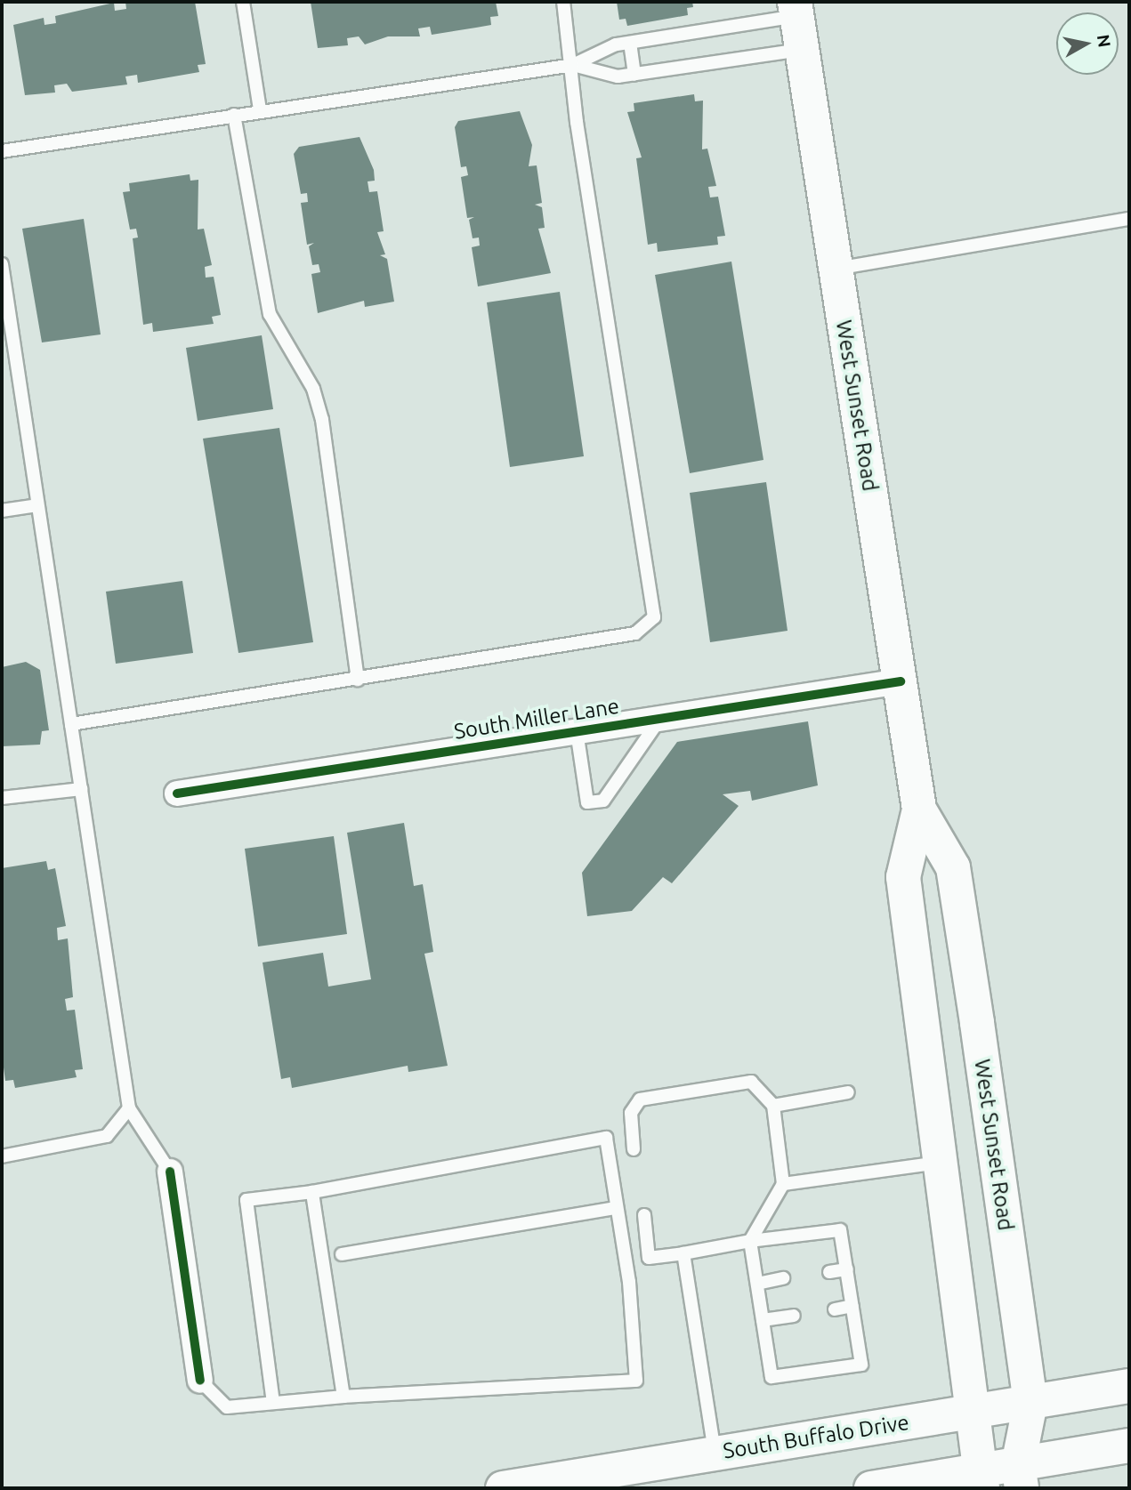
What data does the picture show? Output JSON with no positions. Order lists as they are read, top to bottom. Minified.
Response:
{"streets":{"main road":["West Sunset Road","South Buffalo Drive"],"street":["South Miller Lane"]},"crossings":[["West Sunset Road","South Miller Lane"],["West Sunset Road","South Buffalo Drive"]],"north":"right"}
